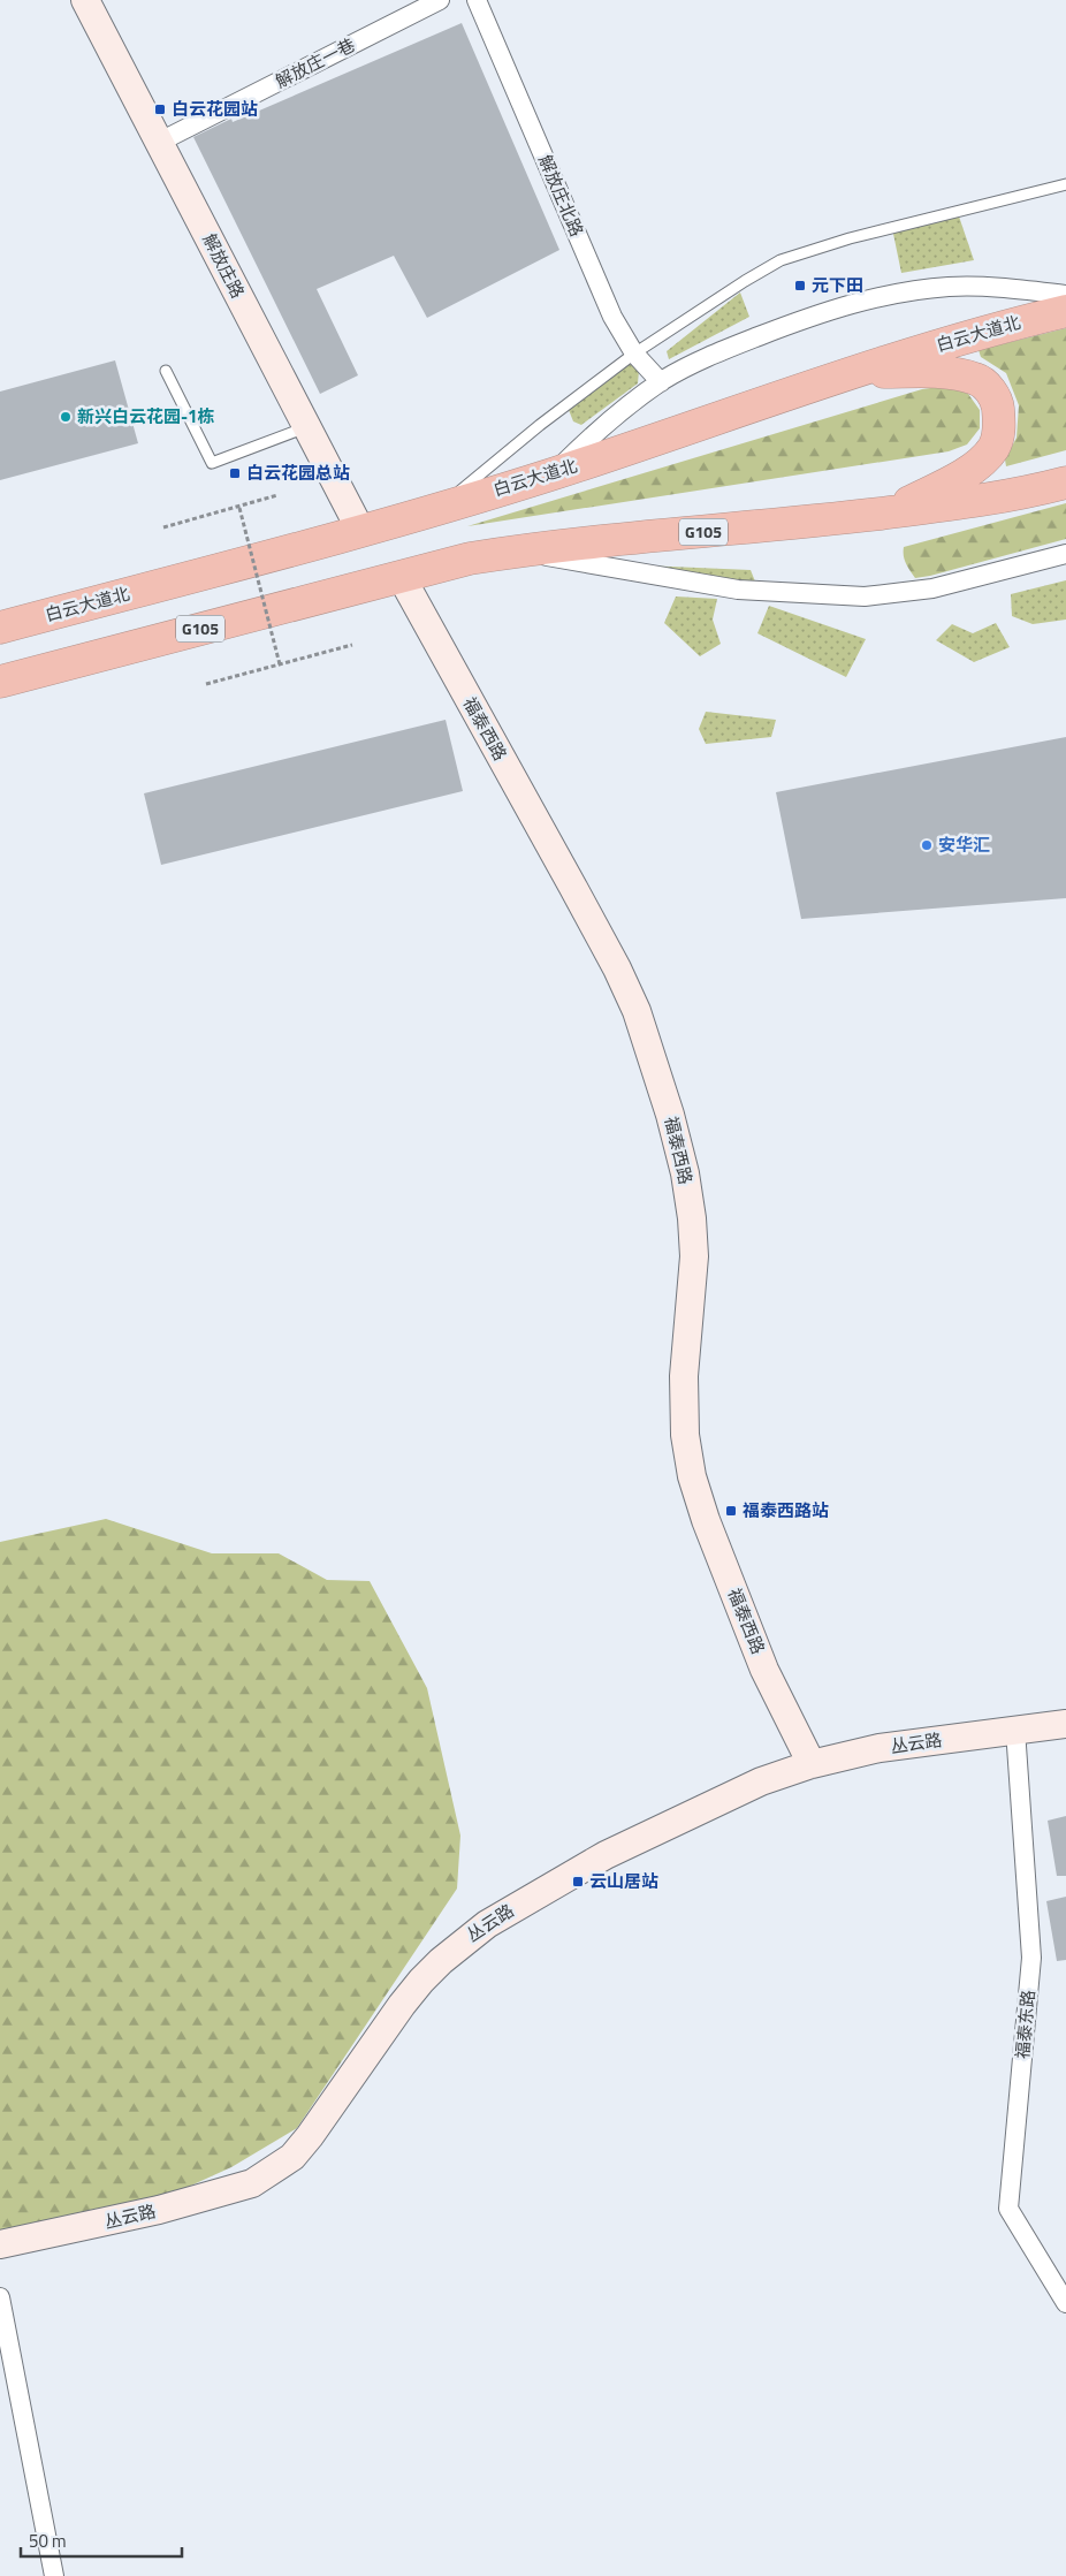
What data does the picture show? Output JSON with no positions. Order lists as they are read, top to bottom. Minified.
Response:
{"streets":{"highway":["白云大道北","G105"],"street":["解放庄一巷","解放庄北路","解放庄路","福泰西路","丛云路","福泰东路"]},"crossings":[["解放庄一巷","解放庄路"],["解放庄路","白云大道北"],["G105","福泰西路"],["福泰西路","丛云路"],["丛云路","福泰东路"]],"places":{"transit":["白云花园站","元下田","白云花园总站","福泰西路站","云山居站"],"other":["新兴白云花园-1栋","安华汇"]},"scale_bar":"50 m"}
